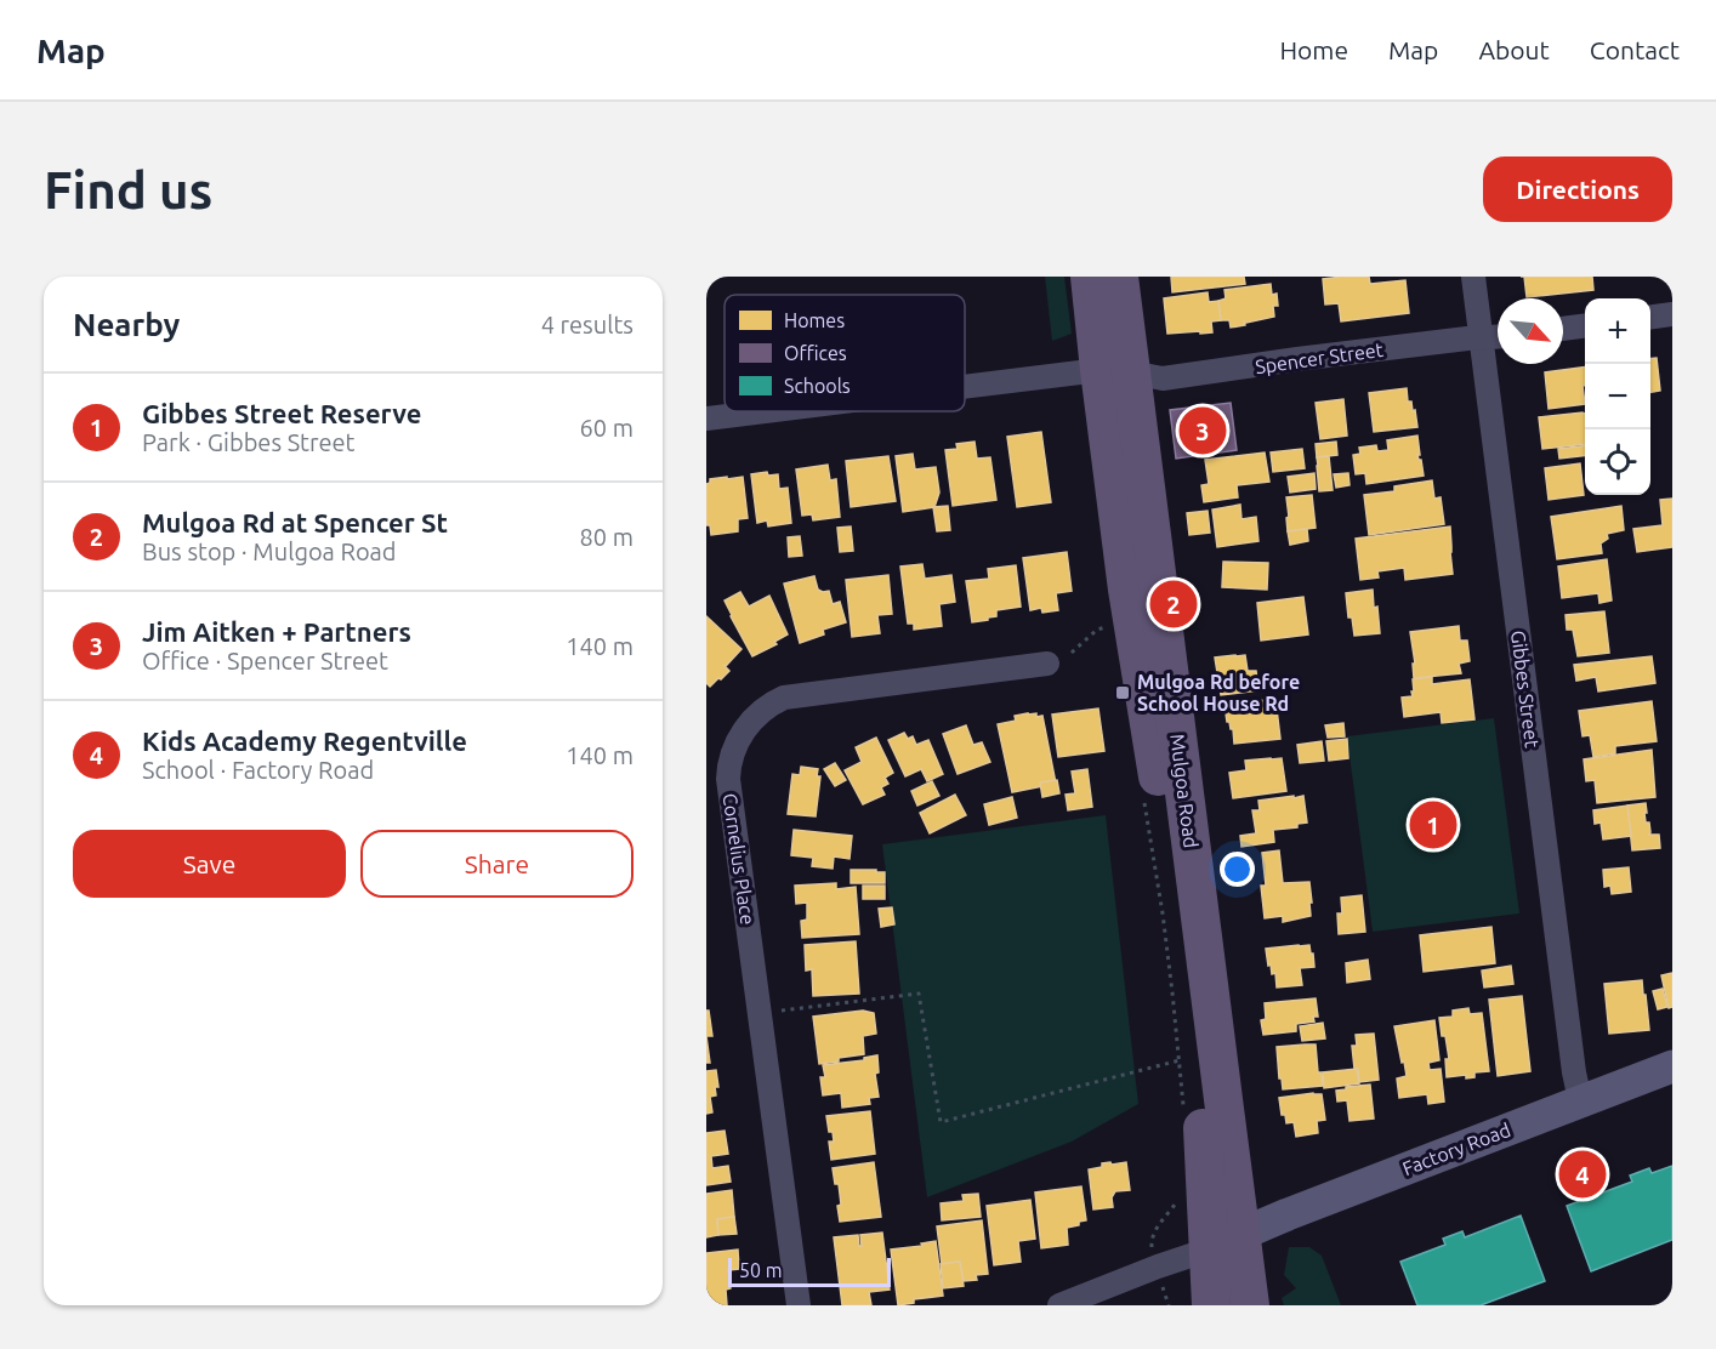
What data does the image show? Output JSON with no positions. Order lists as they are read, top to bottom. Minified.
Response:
{"streets":{"main road":["Mulgoa Road"],"street":["Spencer Street","Gibbes Street","Cornelius Place","Factory Road"]},"crossings":[["Spencer Street","Gibbes Street"],["Spencer Street","Mulgoa Road"],["Gibbes Street","Factory Road"],["Mulgoa Road","Factory Road"]],"places":{"transit":["Mulgoa Rd before School House Rd"]},"legend":["Homes","Offices","Schools"],"scale_bar":"50 m","north":"bottom right","page":{"header":"Map","nav":["Home","Map","About","Contact"],"buttons":["Directions",["Save","Share"]],"title":"Find us","heading":["Nearby","4 results"],"map_buttons":["+","−"],"list":[{"mark":"1","name":"Gibbes Street Reserve","note":"Park · Gibbes Street","value":"60 m"},{"mark":"2","name":"Mulgoa Rd at Spencer St","note":"Bus stop · Mulgoa Road","value":"80 m"},{"mark":"3","name":"Jim Aitken + Partners","note":"Office · Spencer Street","value":"140 m"},{"mark":"4","name":"Kids Academy Regentville","note":"School · Factory Road","value":"140 m"}],"pins":["3","2","1","4"],"scale":"50 m"}}
